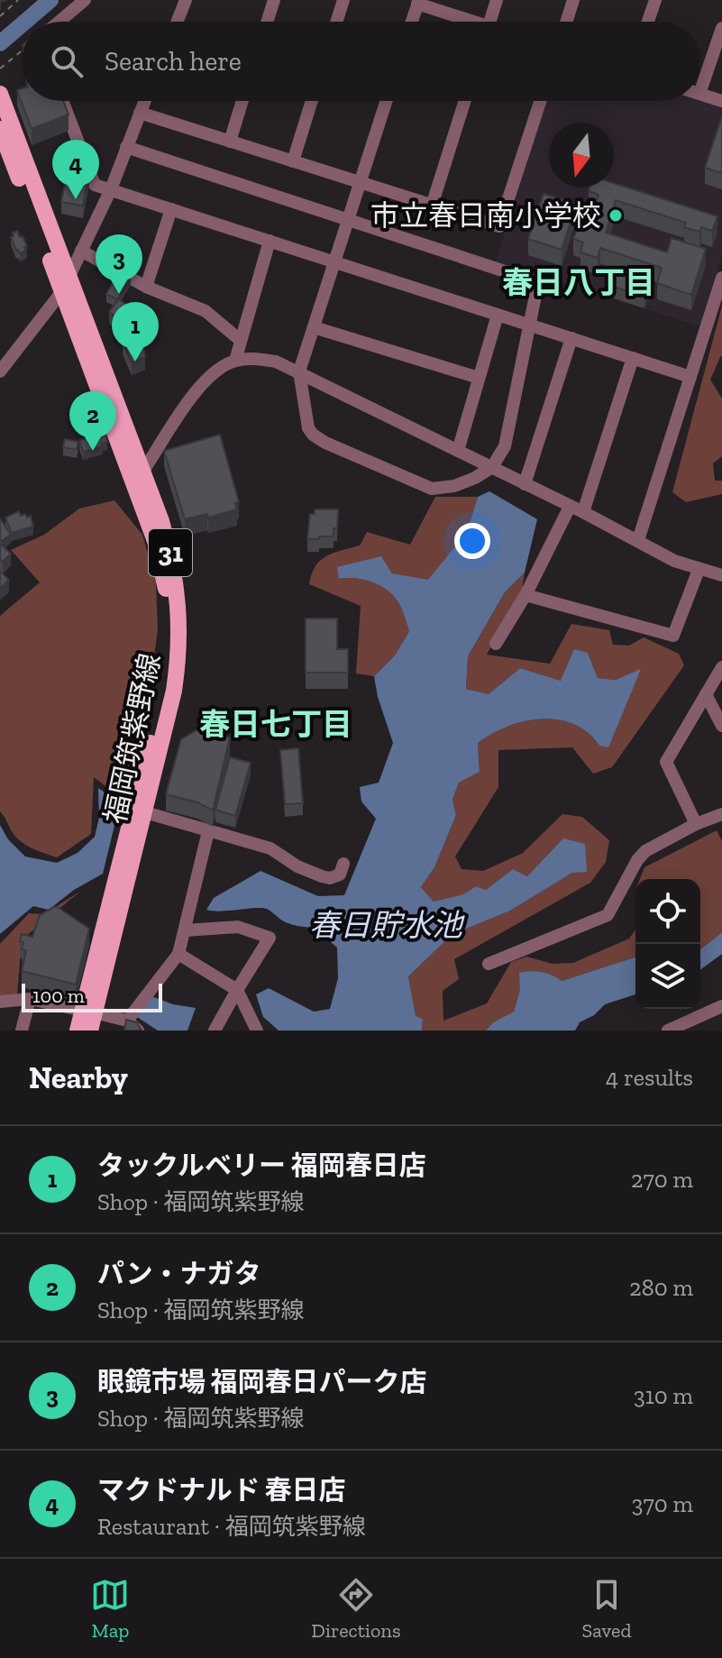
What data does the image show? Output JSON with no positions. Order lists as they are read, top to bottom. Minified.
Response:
{"streets":{"main road":["31","福岡筑紫野線"]},"districts":["春日八丁目","春日七丁目"],"water":["春日貯水池"],"places":["市立春日南小学校"],"scale_bar":"100 m","north":"bottom","page":{"search":"Search here","pins":["4","3","1","2"],"scale":"100 m","heading":["Nearby","4 results"],"list":[{"mark":"1","name":"タックルベリー 福岡春日店","note":"Shop · 福岡筑紫野線","value":"270 m"},{"mark":"2","name":"パン・ナガタ","note":"Shop · 福岡筑紫野線","value":"280 m"},{"mark":"3","name":"眼鏡市場 福岡春日パーク店","note":"Shop · 福岡筑紫野線","value":"310 m"},{"mark":"4","name":"マクドナルド 春日店","note":"Restaurant · 福岡筑紫野線","value":"370 m"}],"nav":["Map","Directions","Saved"]}}
